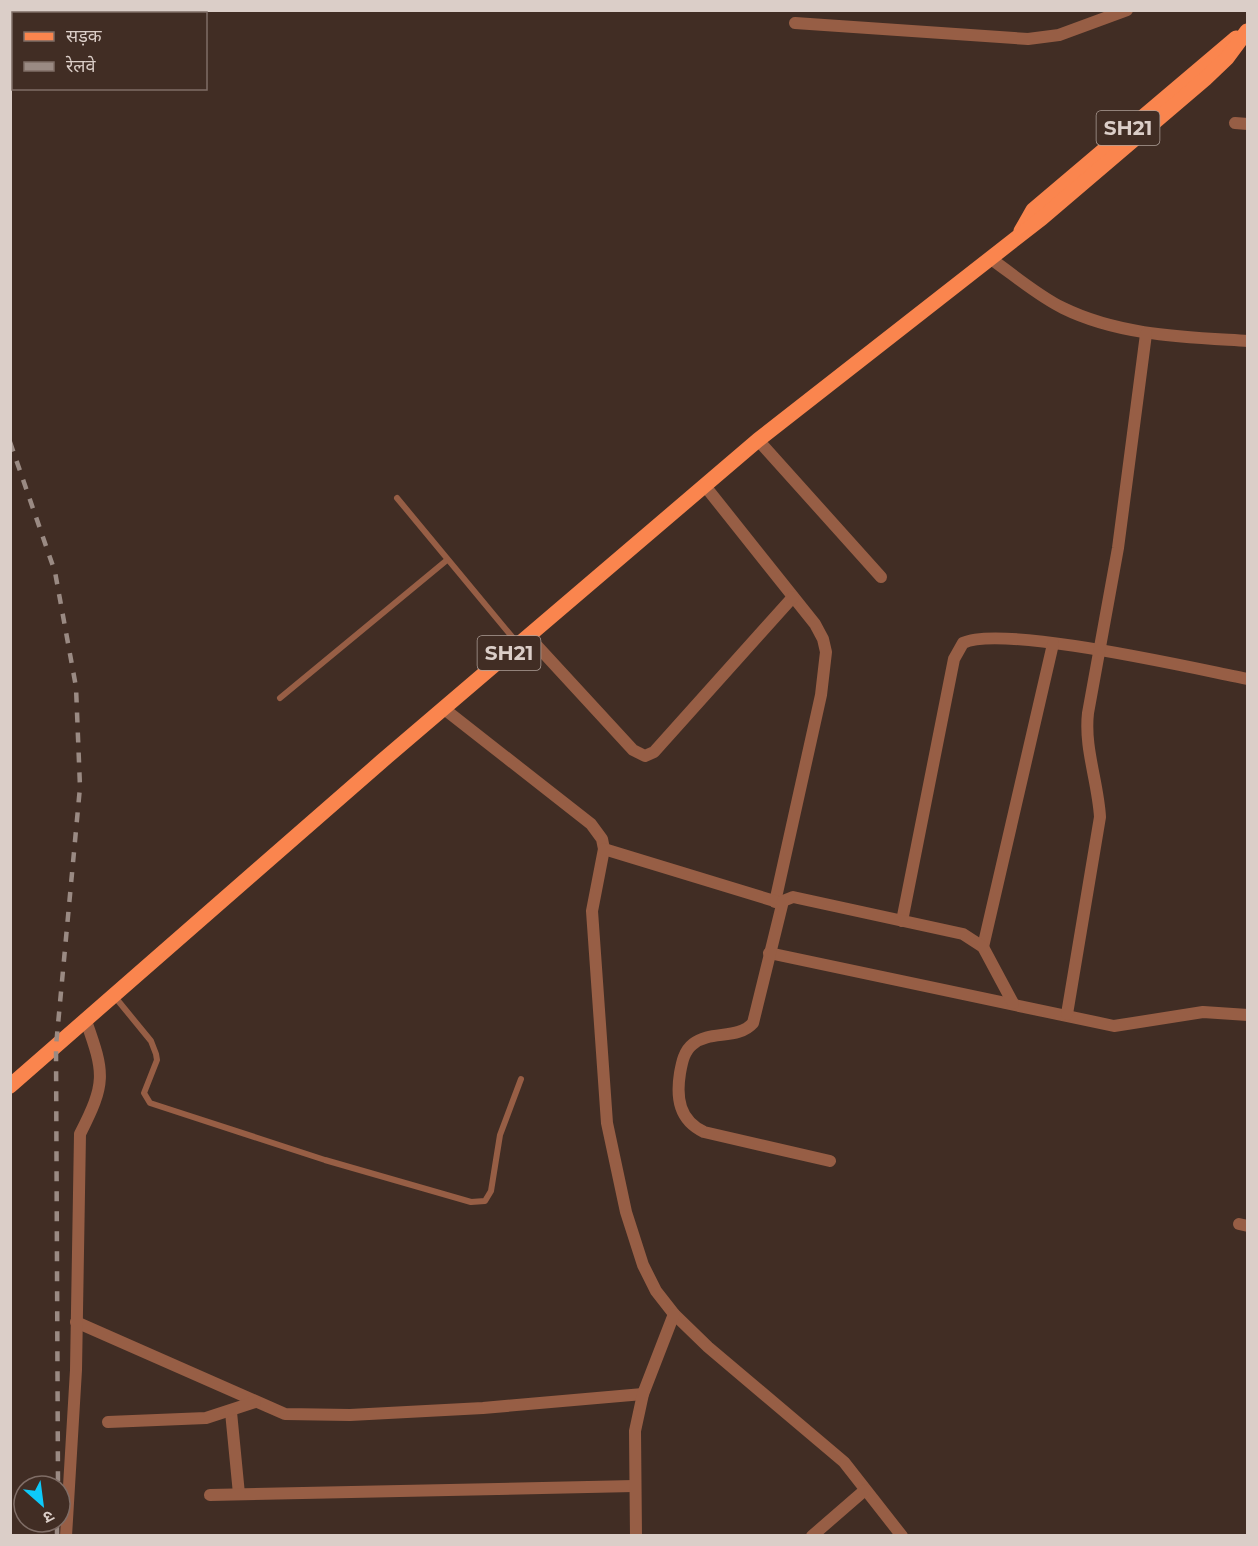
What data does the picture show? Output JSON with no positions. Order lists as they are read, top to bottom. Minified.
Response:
{"streets":{"main road":["SH21"]},"legend":["सड़क","रेलवे"],"north":"bottom right"}
